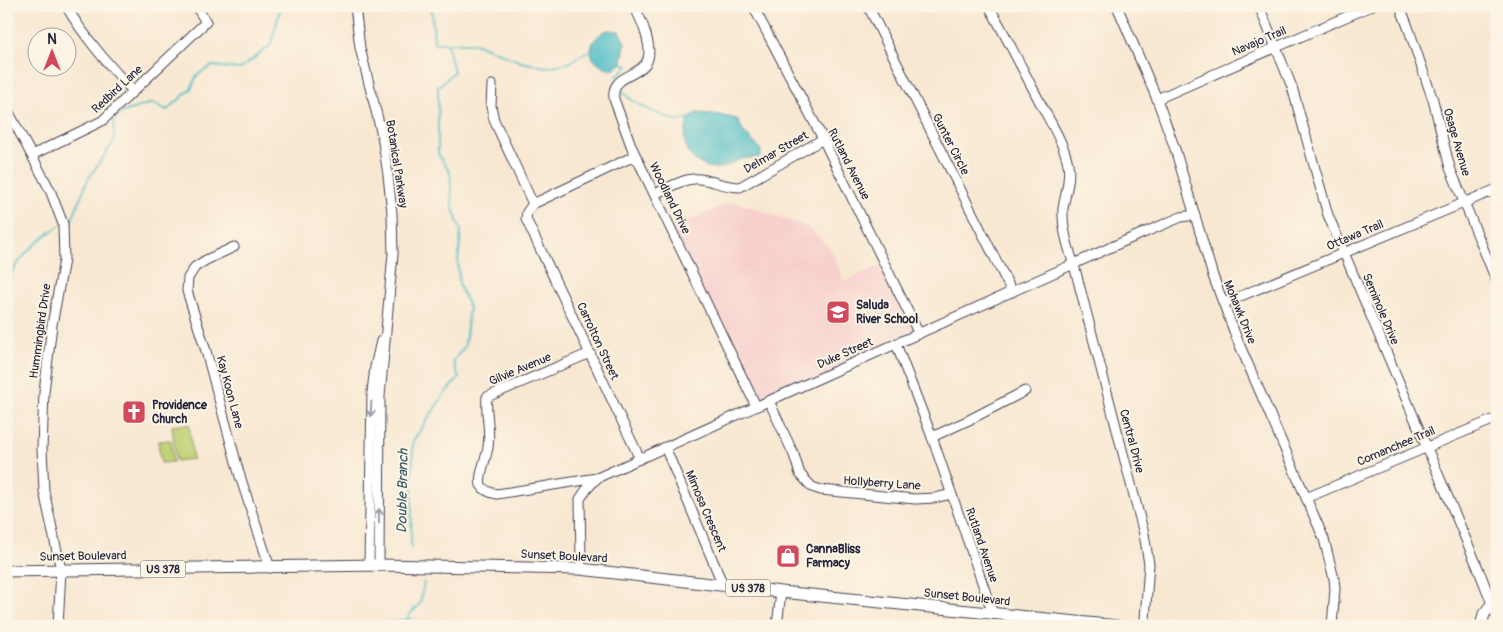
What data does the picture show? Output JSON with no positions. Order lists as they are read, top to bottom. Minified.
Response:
{"streets":{"main road":["Sunset Boulevard","US 378"],"street":["Navajo Trail","Redbird Lane","Osage Avenue","Gunter Circle","Delmar Street","Botanical Parkway","Rutland Avenue","Woodland Drive","Ottawa Trail","Seminole Drive","Mohawk Drive","Hummingbird Drive","Carrolton Street","Duke Street","Gilvie Avenue","Kay Koon Lane","Central Drive","Comanchee Trail","Hollyberry Lane","Mimosa Crescent"]},"crossings":[["Navajo Trail","Seminole Drive"],["Navajo Trail","Mohawk Drive"],["Redbird Lane","Hummingbird Drive"],["Osage Avenue","Ottawa Trail"],["Gunter Circle","Duke Street"],["Delmar Street","Rutland Avenue"],["Delmar Street","Woodland Drive"],["Botanical Parkway","Sunset Boulevard"],["Rutland Avenue","Duke Street"],["Rutland Avenue","Hollyberry Lane"],["Rutland Avenue","Sunset Boulevard"],["Woodland Drive","Duke Street"],["Ottawa Trail","Seminole Drive"],["Ottawa Trail","Mohawk Drive"],["Seminole Drive","Comanchee Trail"],["Mohawk Drive","Duke Street"],["Mohawk Drive","Comanchee Trail"],["Hummingbird Drive","Sunset Boulevard"],["Carrolton Street","Duke Street"],["Carrolton Street","Gilvie Avenue"],["Duke Street","Gilvie Avenue"],["Duke Street","Central Drive"],["Duke Street","Hollyberry Lane"],["Duke Street","Mimosa Crescent"],["Duke Street","Sunset Boulevard"],["Kay Koon Lane","Sunset Boulevard"],["Mimosa Crescent","Sunset Boulevard"]],"water":["Double Branch"],"places":{"school or university":["Saluda River School"],"church":["Providence Church"],"shop":["CannaBliss Farmacy"]},"north":"top"}
